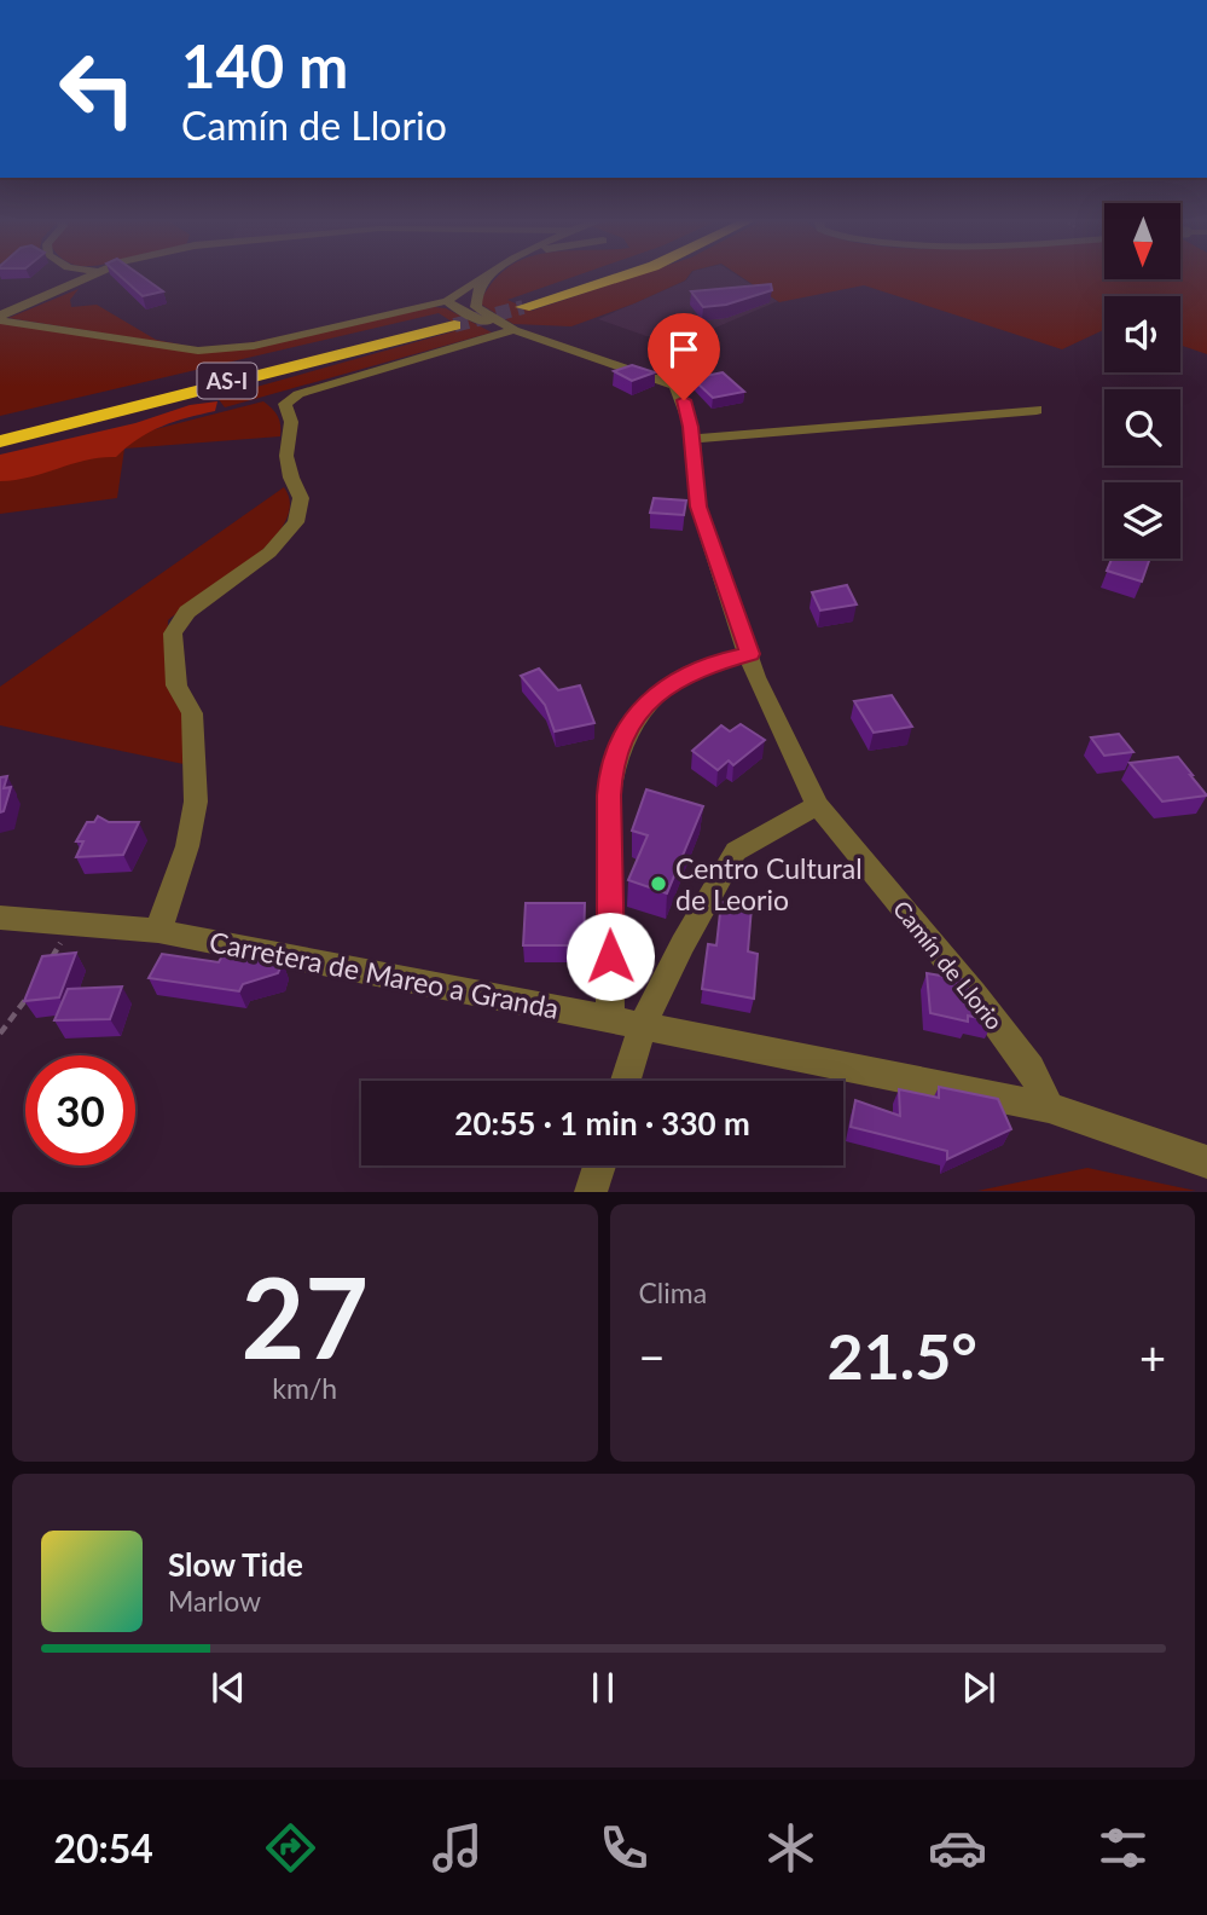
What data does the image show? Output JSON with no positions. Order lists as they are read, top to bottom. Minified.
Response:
{"streets":{"highway":["AS-I"],"street":["Camín de Llorio","Carretera de Mareo a Granda"]},"crossings":[["AS-I","Camín de Llorio"],["Camín de Llorio","Carretera de Mareo a Granda"]],"places":["Centro Cultural de Leorio"],"north":"bottom","page":{"turn":["140 m","Camín de Llorio"],"limit":"30","trip":"20:55 · 1 min · 330 m","tile":[["27","km/h"],"Clima"],"heat":["−","21.5°","+"],"song":["Slow Tide","Marlow"],"tabs":"20:54"}}
